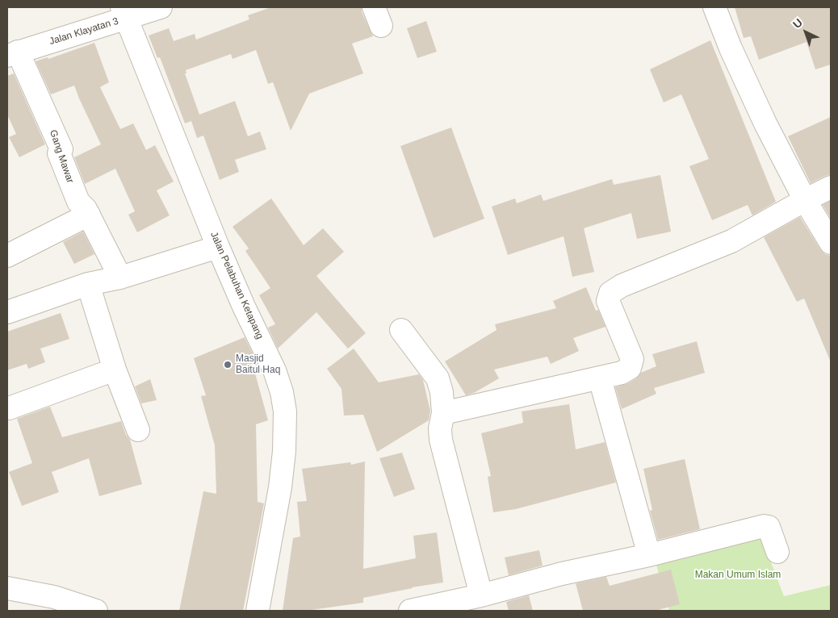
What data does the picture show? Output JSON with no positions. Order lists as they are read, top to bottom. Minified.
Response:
{"streets":{"street":["Jalan Klayatan 3","Gang Mawar","Jalan Pelabuhan Ketapang"]},"crossings":[["Jalan Klayatan 3","Gang Mawar"],["Jalan Klayatan 3","Jalan Pelabuhan Ketapang"]],"parks":["Makan Umum Islam"],"places":["Masjid Baitul Haq"],"north":"top left"}
